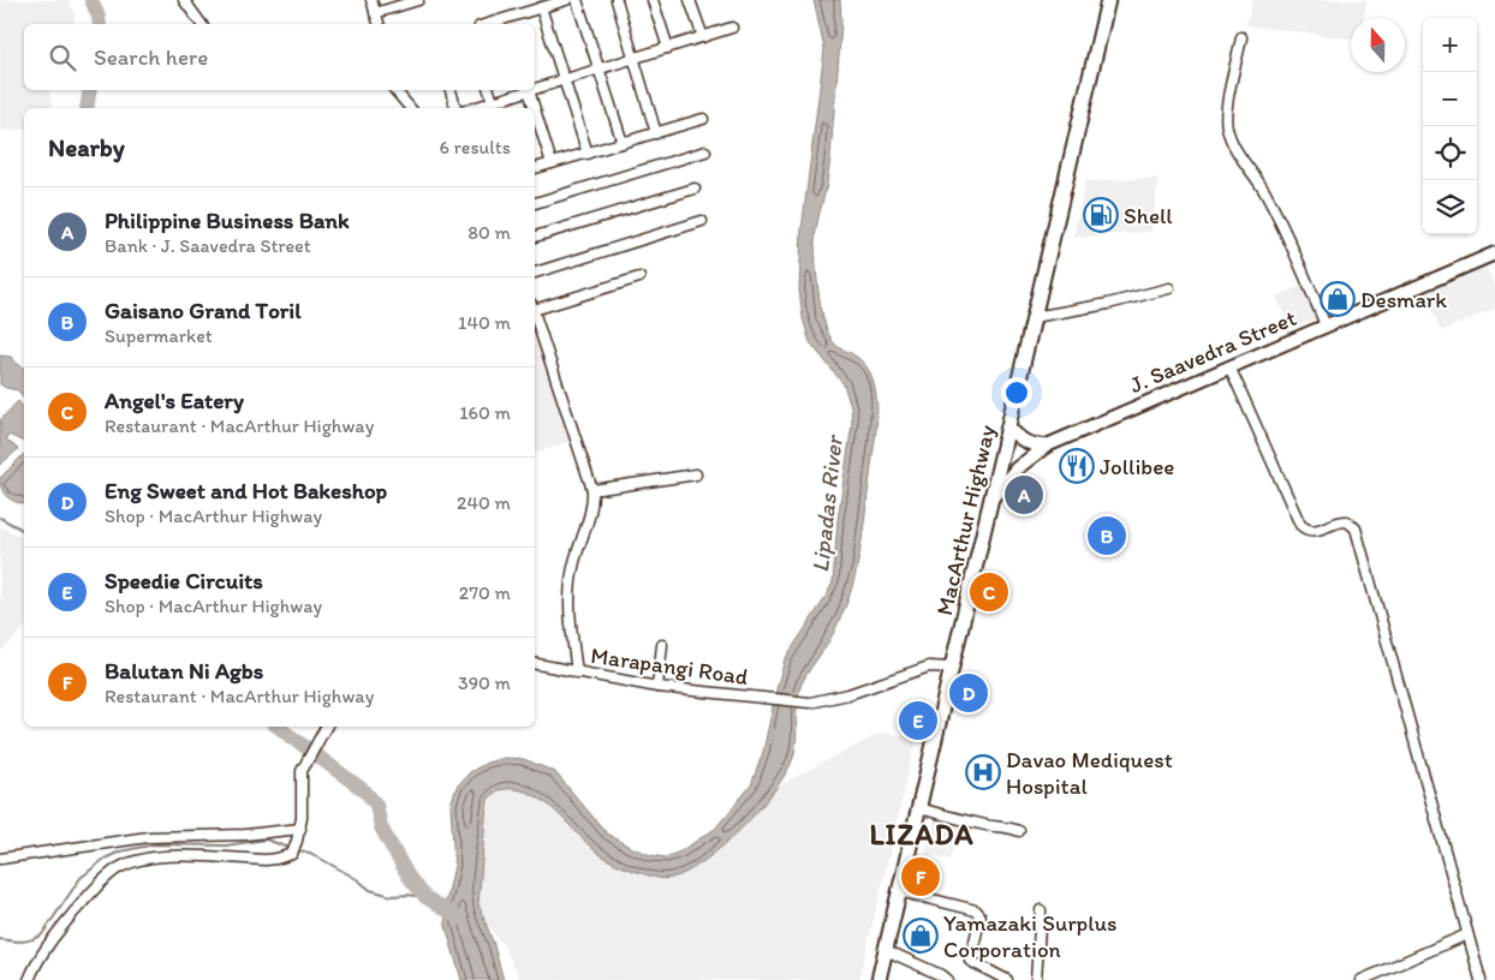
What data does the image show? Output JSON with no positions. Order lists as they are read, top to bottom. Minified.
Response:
{"streets":{"highway":["MacArthur Highway"],"main road":["J. Saavedra Street"],"street":["Marapangi Road"]},"crossings":[["J. Saavedra Street","MacArthur Highway"],["MacArthur Highway","Marapangi Road"]],"districts":["LIZADA"],"water":["Lipadas River"],"places":{"fuel station":["Shell"],"shop":["Desmark","Yamazaki Surplus Corporation"],"restaurant":["Jollibee"],"hospital":["Davao Mediquest Hospital"]},"north":"top","page":{"map_buttons":["+","−"],"search":"Search here","heading":["Nearby","6 results"],"list":[{"mark":"A","name":"Philippine Business Bank","note":"Bank · J. Saavedra Street","value":"80 m"},{"mark":"B","name":"Gaisano Grand Toril","note":"Supermarket","value":"140 m"},{"mark":"C","name":"Angel's Eatery","note":"Restaurant · MacArthur Highway","value":"160 m"},{"mark":"D","name":"Eng Sweet and Hot Bakeshop","note":"Shop · MacArthur Highway","value":"240 m"},{"mark":"E","name":"Speedie Circuits","note":"Shop · MacArthur Highway","value":"270 m"},{"mark":"F","name":"Balutan Ni Agbs","note":"Restaurant · MacArthur Highway","value":"390 m"}],"pins":["A","B","C","D","E","F"]}}
